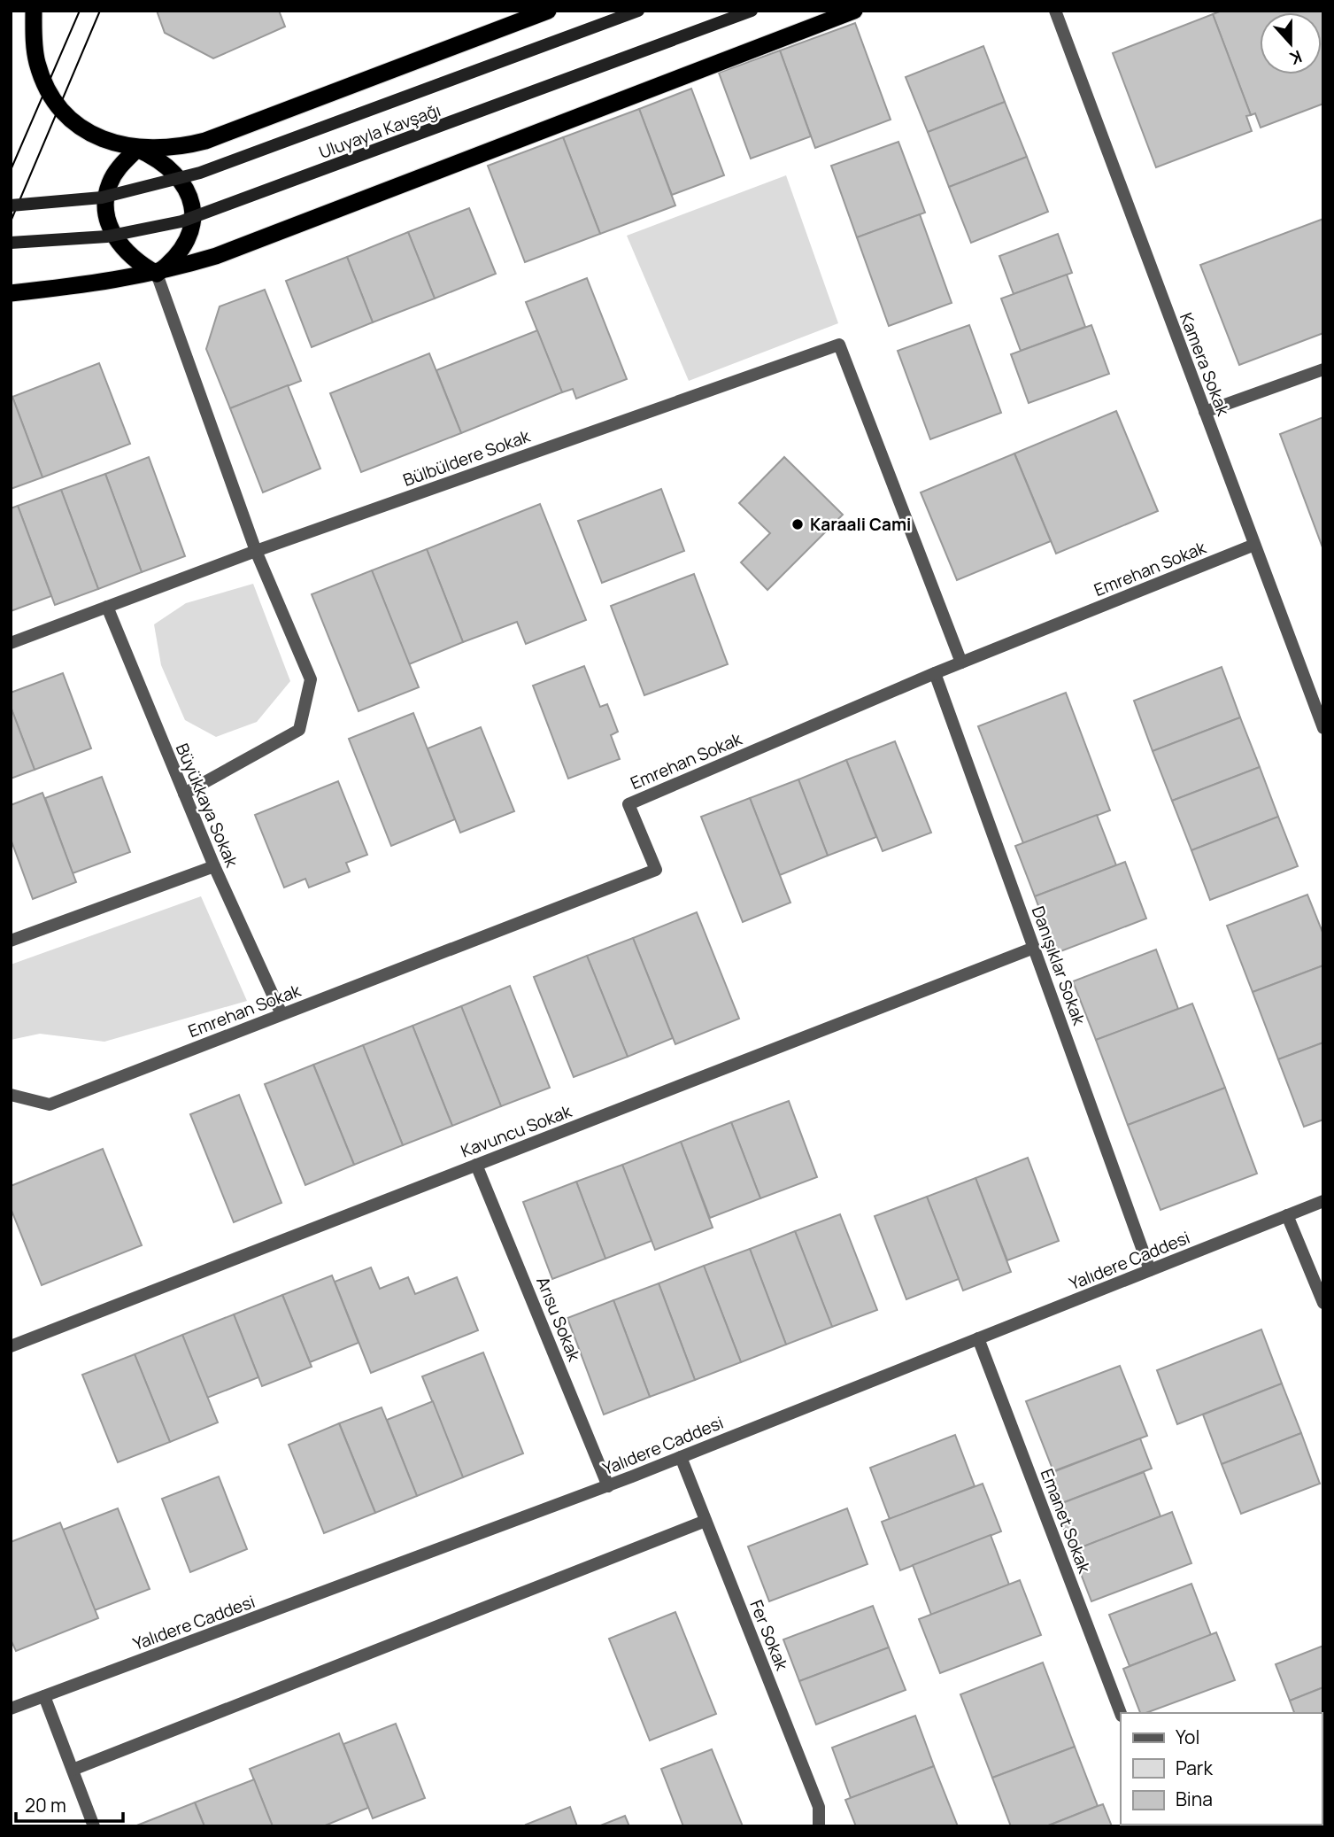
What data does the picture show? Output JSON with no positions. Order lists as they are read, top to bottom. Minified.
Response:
{"streets":{"main road":["Uluyayla Kavşağı"],"street":["Kamera Sokak","Bülbüldere Sokak","Emrehan Sokak","Büyükkaya Sokak","Danışıklar Sokak","Kavuncu Sokak","Yalıdere Caddesi","Arısu Sokak","Emanet Sokak","Fer Sokak"]},"crossings":[["Kamera Sokak","Emrehan Sokak"],["Bülbüldere Sokak","Emrehan Sokak"],["Bülbüldere Sokak","Büyükkaya Sokak"],["Emrehan Sokak","Büyükkaya Sokak"],["Emrehan Sokak","Danışıklar Sokak"],["Danışıklar Sokak","Kavuncu Sokak"],["Danışıklar Sokak","Yalıdere Caddesi"],["Kavuncu Sokak","Arısu Sokak"],["Yalıdere Caddesi","Arısu Sokak"],["Yalıdere Caddesi","Emanet Sokak"],["Yalıdere Caddesi","Fer Sokak"]],"places":["Karaali Cami"],"legend":["Yol","Park","Bina"],"scale_bar":"20 m","north":"bottom"}
